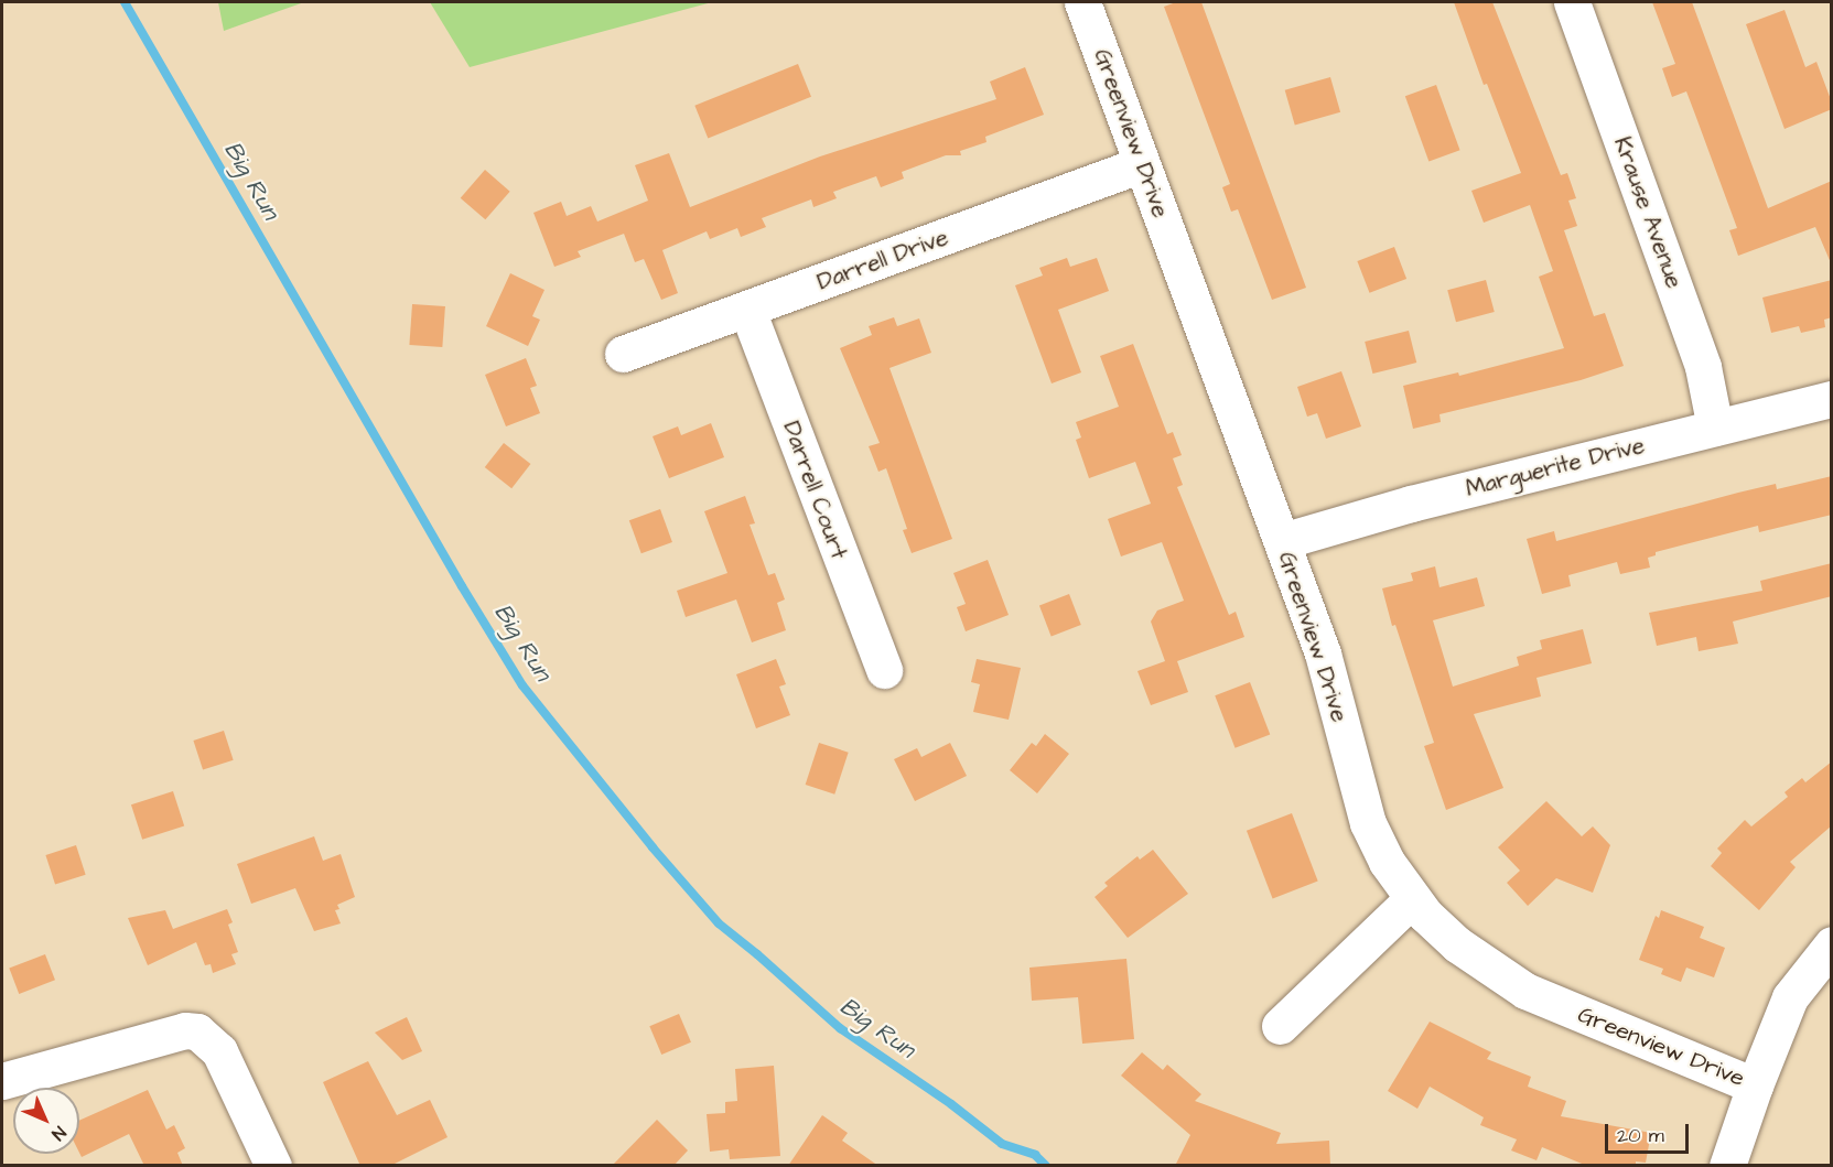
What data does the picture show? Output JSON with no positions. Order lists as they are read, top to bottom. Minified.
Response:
{"streets":{"street":["Greenview Drive","Krause Avenue","Darrell Drive","Marguerite Drive","Darrell Court"]},"crossings":[["Greenview Drive","Darrell Drive"],["Greenview Drive","Marguerite Drive"],["Krause Avenue","Marguerite Drive"],["Darrell Drive","Darrell Court"]],"water":["Big Run"],"scale_bar":"20 m","north":"bottom right"}
